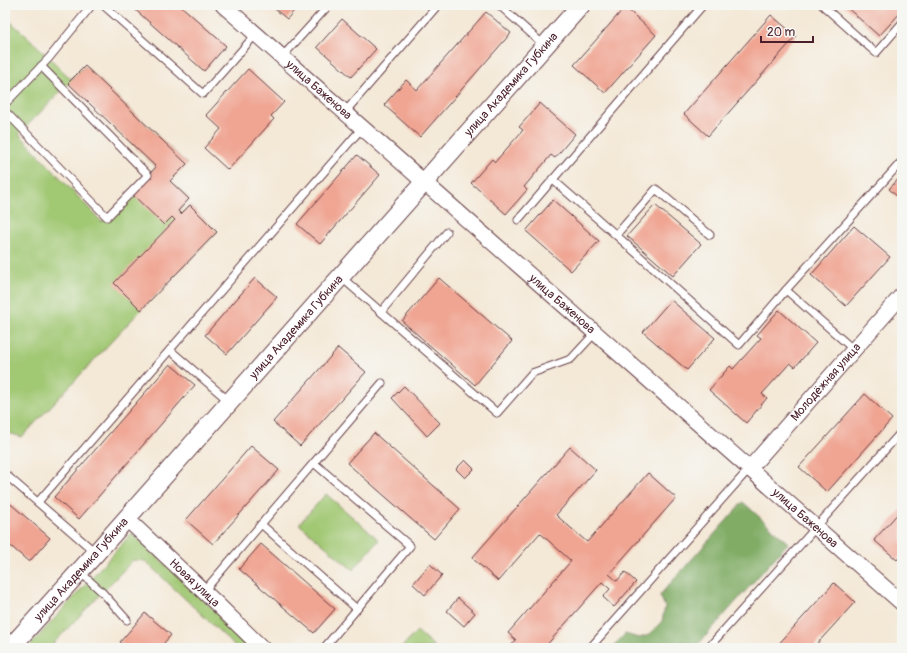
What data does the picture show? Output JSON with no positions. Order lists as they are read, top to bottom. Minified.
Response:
{"streets":{"street":["улица Академика Губкина","улица Баженова","Молодёжная улица","Новая улица"]},"crossings":[["улица Академика Губкина","улица Баженова"],["улица Академика Губкина","Новая улица"],["улица Баженова","Молодёжная улица"]],"scale_bar":"20 m"}
